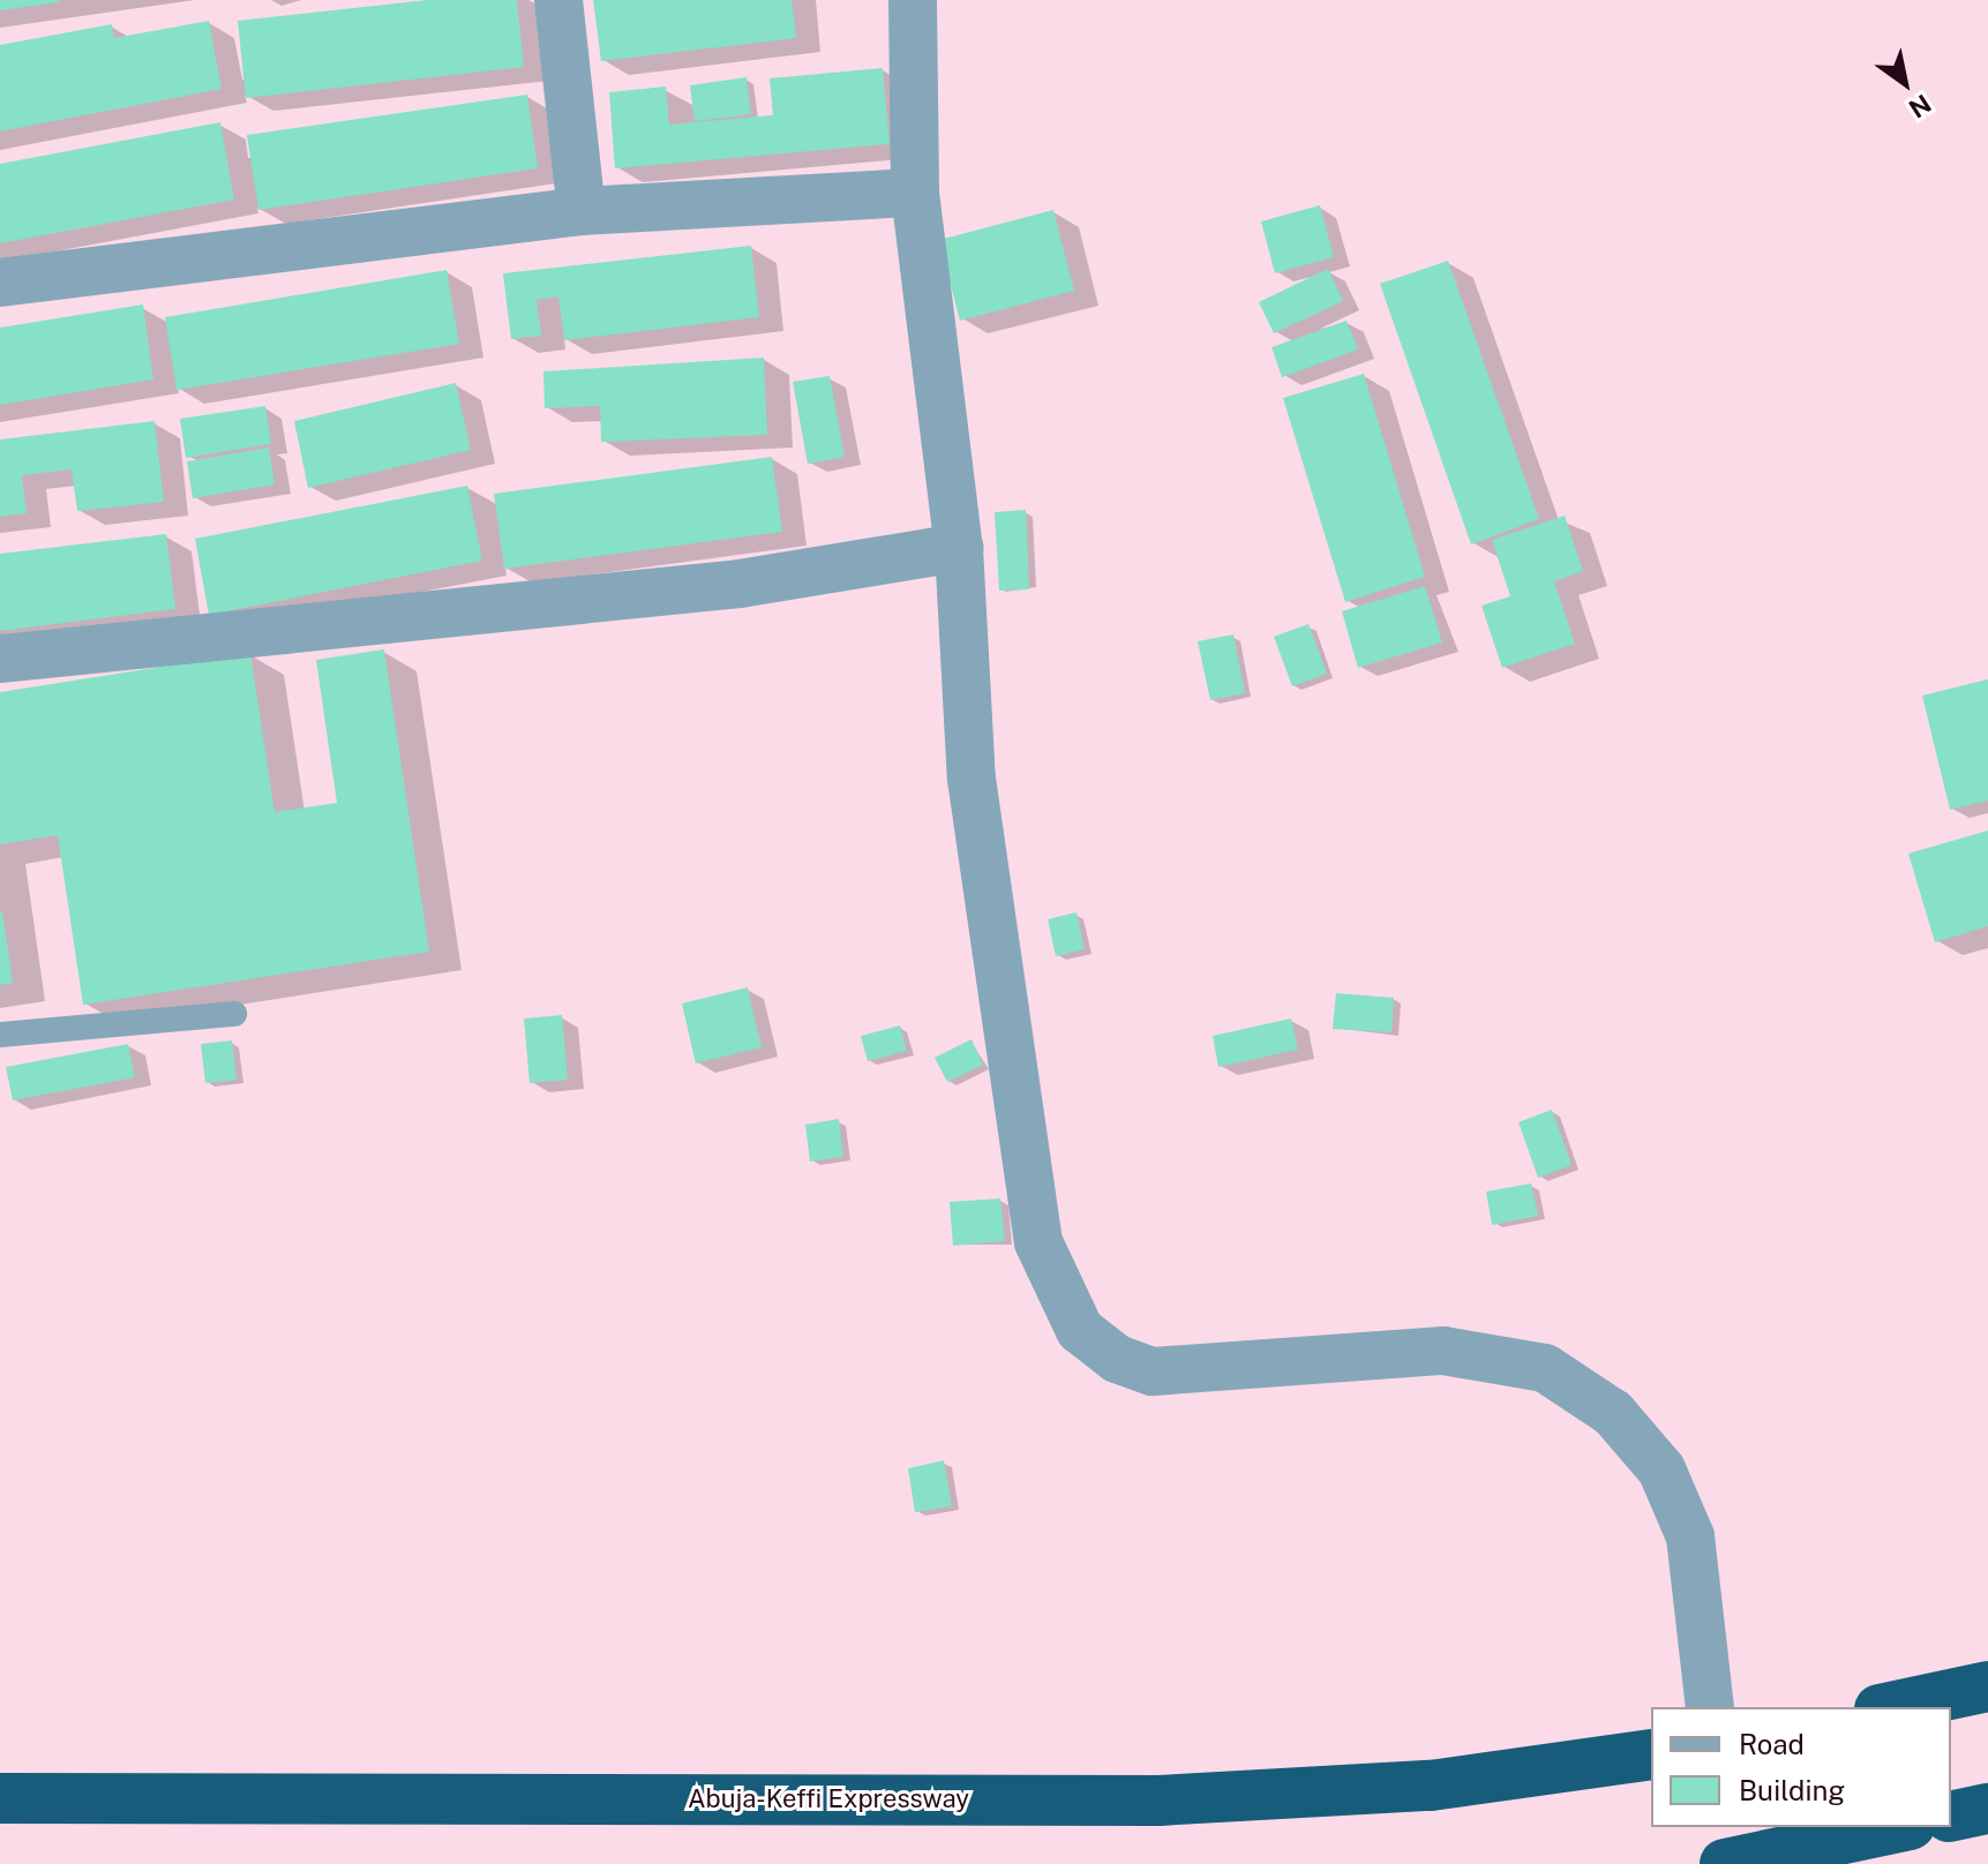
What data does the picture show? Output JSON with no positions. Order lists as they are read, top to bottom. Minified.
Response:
{"streets":{"highway":["Abuja-Keffi Expressway"]},"legend":["Road","Building"],"north":"bottom right"}
